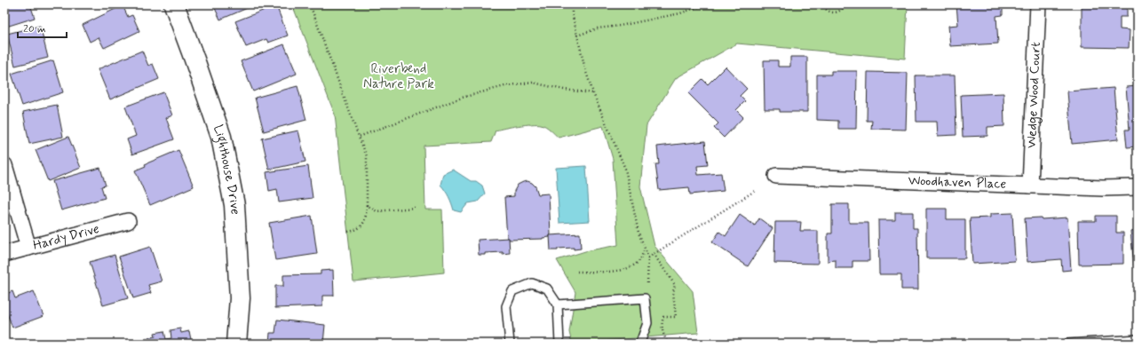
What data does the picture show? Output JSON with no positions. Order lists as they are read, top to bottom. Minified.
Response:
{"streets":{"street":["Wedge Wood Court","Lighthouse Drive","Woodhaven Place","Hardy Drive"]},"crossings":[["Wedge Wood Court","Woodhaven Place"]],"parks":["Riverbend Nature Park"],"scale_bar":"20 m"}
